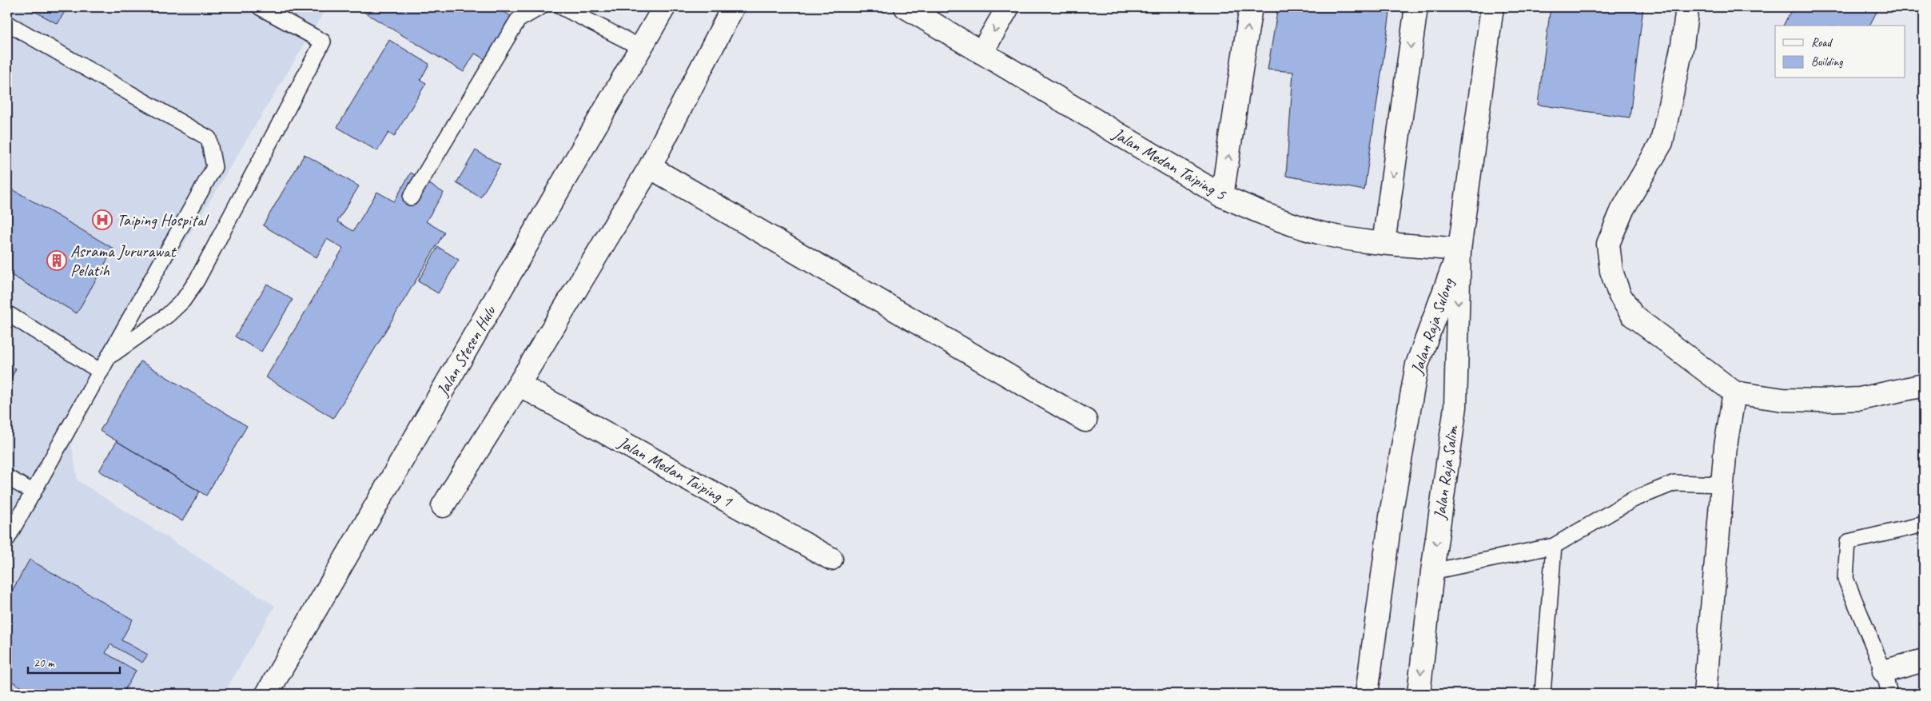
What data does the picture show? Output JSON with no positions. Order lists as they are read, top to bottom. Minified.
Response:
{"streets":{"street":["Jalan Medan Taiping 5","Jalan Raja Sulong","Jalan Stesen Hulu","Jalan Medan Taiping 1","Jalan Raja Salim"]},"crossings":[["Jalan Medan Taiping 5","Jalan Raja Sulong"],["Jalan Medan Taiping 5","Jalan Raja Salim"],["Jalan Raja Sulong","Jalan Raja Salim"]],"one_way":["Jalan Raja Salim"],"places":{"hospital":["Taiping Hospital"],"building":["Asrama Jururawat Pelatih"]},"legend":["Road","Building"],"scale_bar":"20 m"}
